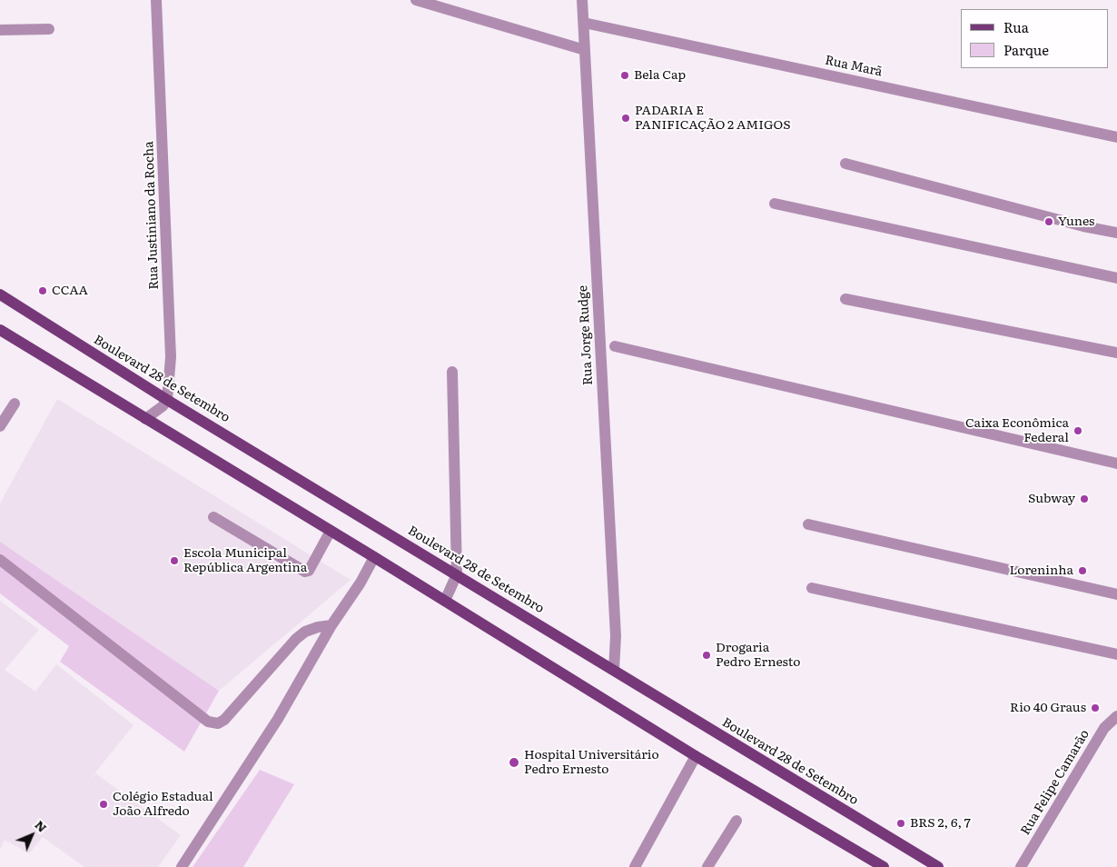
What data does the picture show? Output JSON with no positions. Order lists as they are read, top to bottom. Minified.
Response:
{"streets":{"main road":["Boulevard 28 de Setembro"],"street":["Rua Marã","Rua Justiniano da Rocha","Rua Jorge Rudge","Rua Felipe Camarão"]},"crossings":[["Rua Marã","Rua Jorge Rudge"],["Rua Justiniano da Rocha","Boulevard 28 de Setembro"],["Rua Jorge Rudge","Boulevard 28 de Setembro"]],"places":["Bela Cap","PADARIA E PANIFICAÇÃO 2 AMIGOS","Yunes","CCAA","Caixa Econômica Federal","Subway","Escola Municipal República Argentina","Loreninha","Drogaria Pedro Ernesto","Rio 40 Graus","Hospital Universitário Pedro Ernesto","Colégio Estadual João Alfredo","BRS 2, 6, 7"],"legend":["Rua","Parque"],"north":"top right"}
